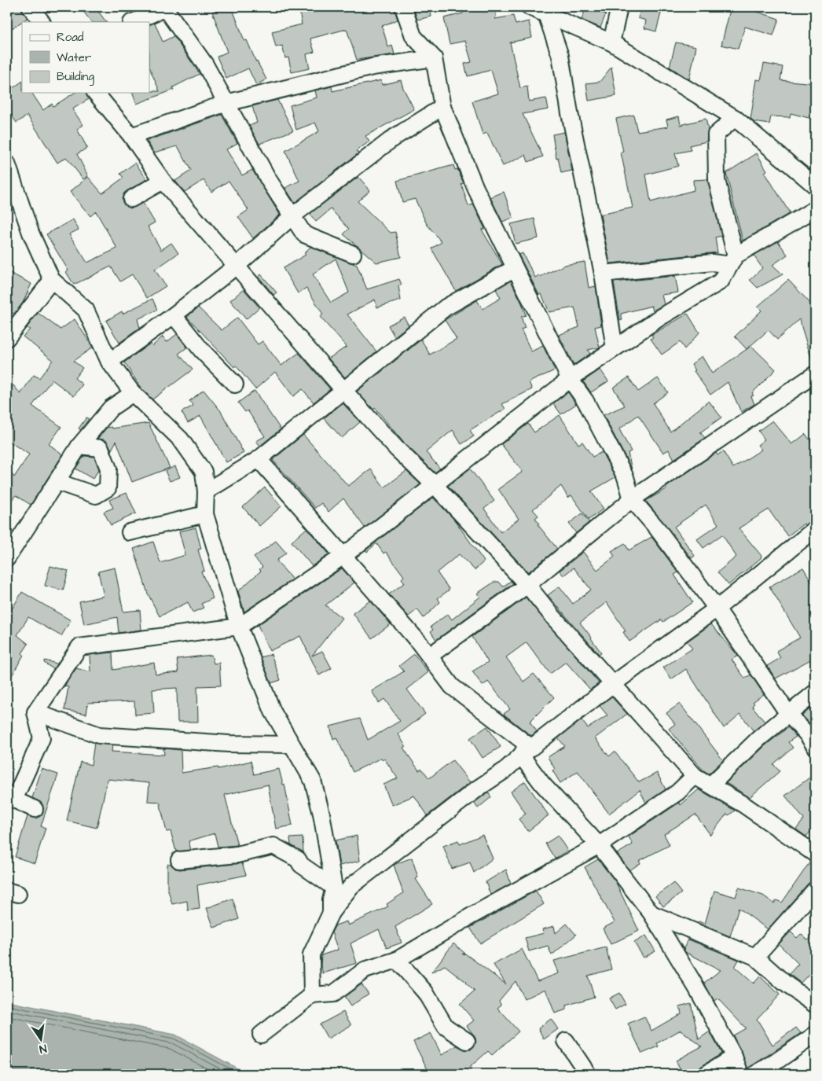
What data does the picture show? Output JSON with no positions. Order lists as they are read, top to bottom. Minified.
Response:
{"legend":["Road","Water","Building"],"north":"bottom"}
